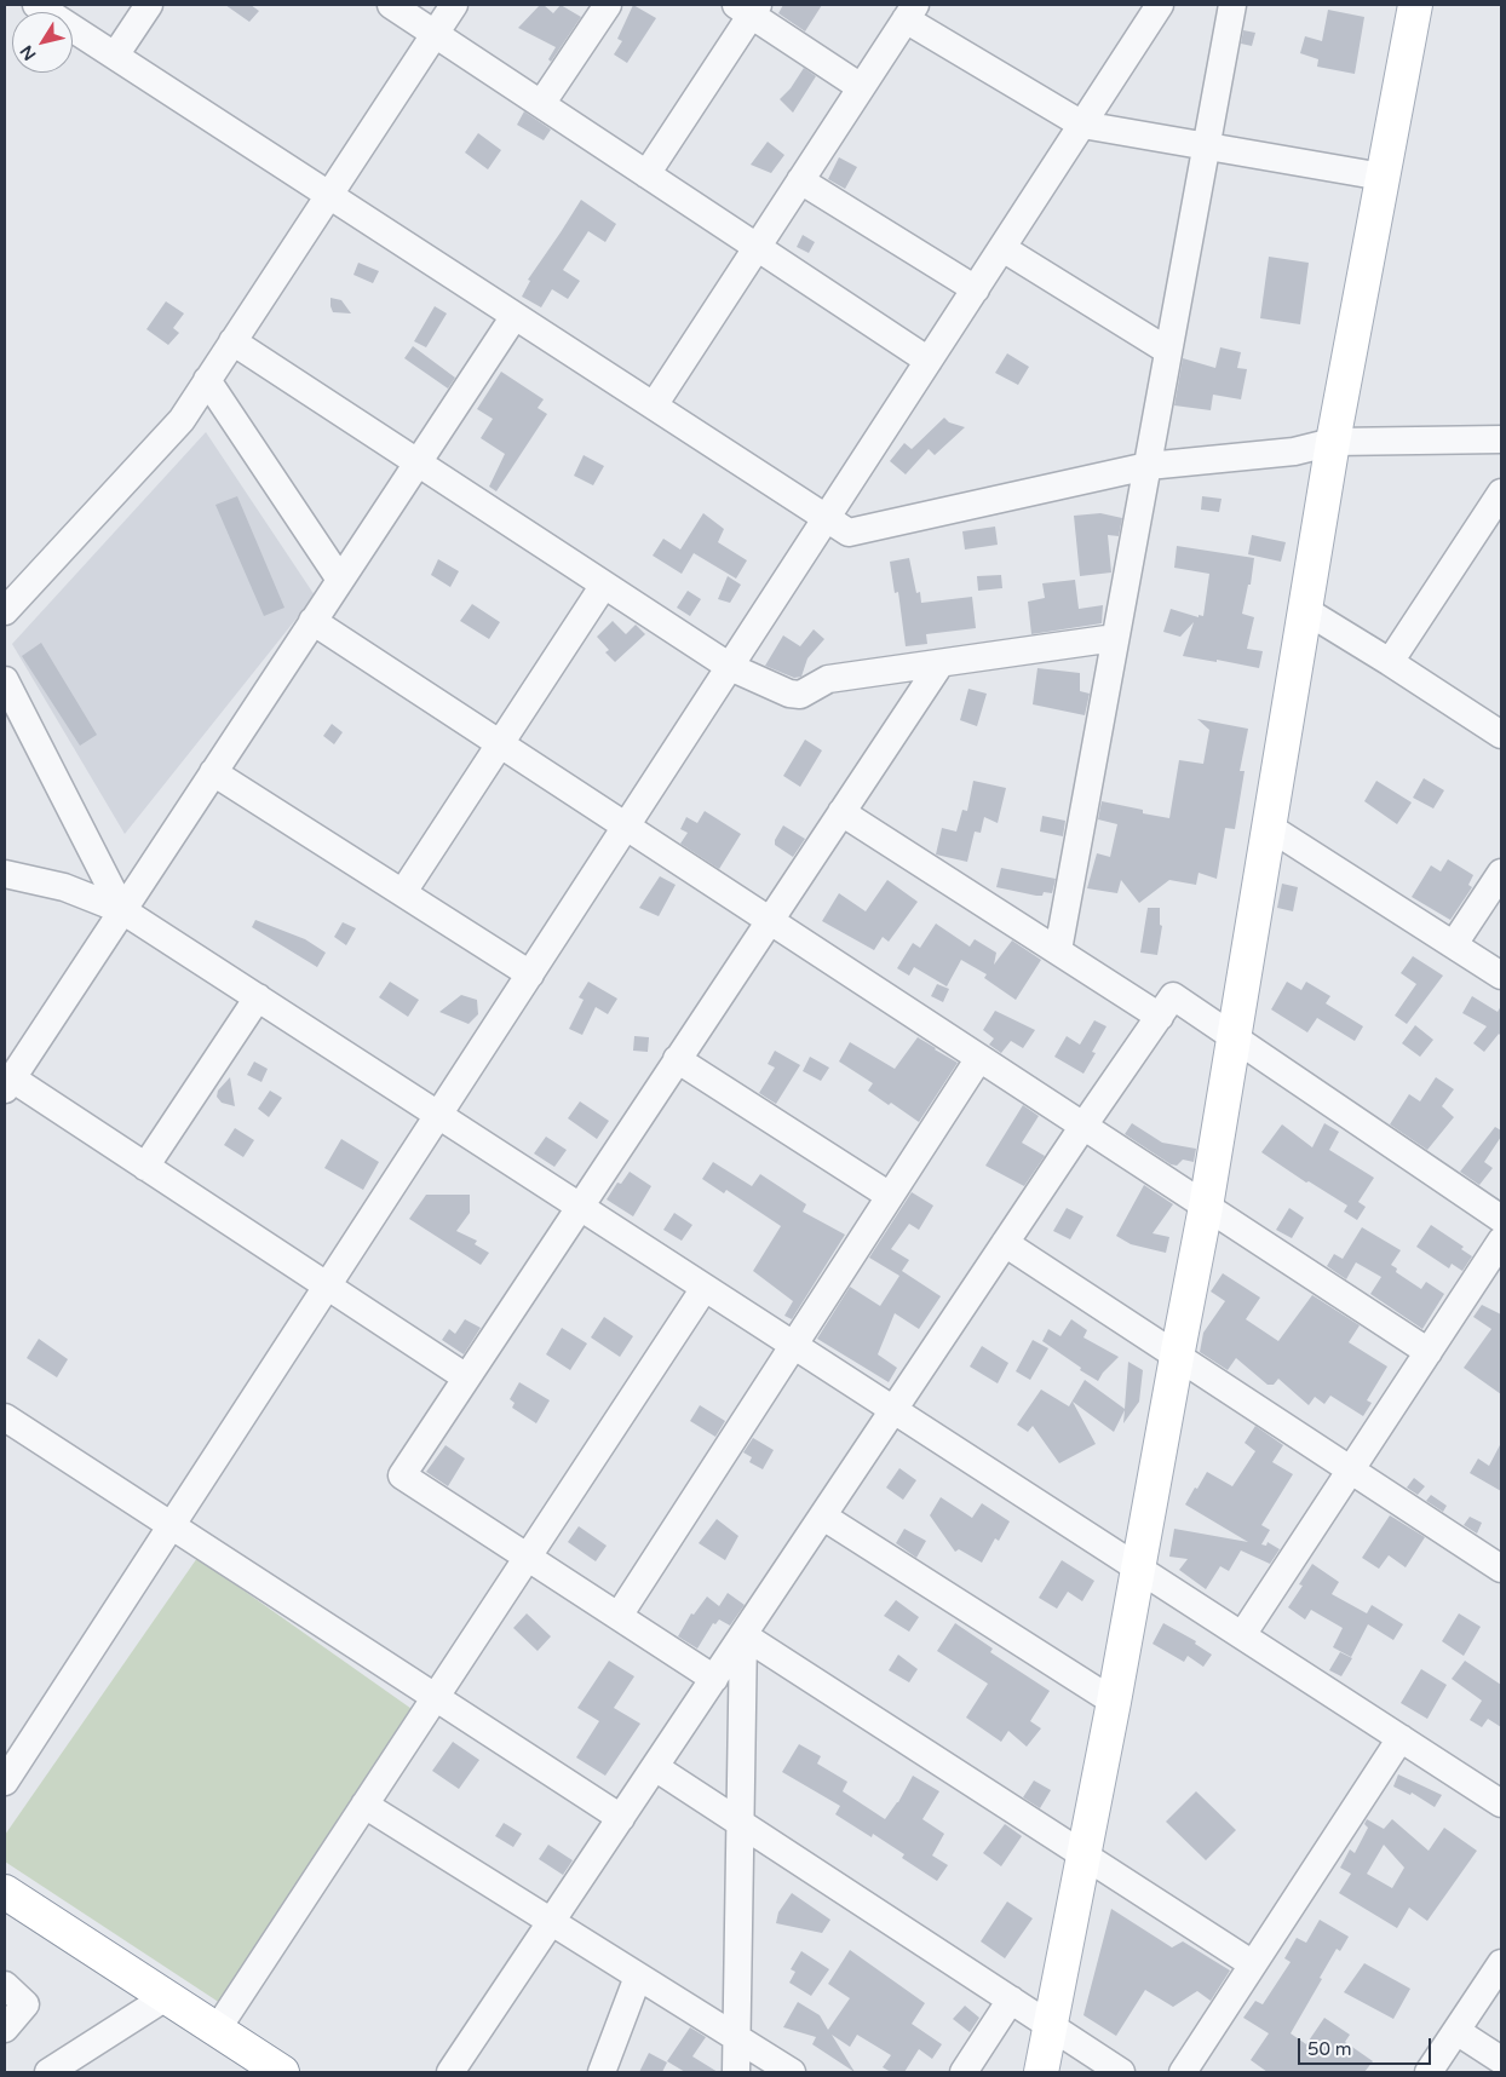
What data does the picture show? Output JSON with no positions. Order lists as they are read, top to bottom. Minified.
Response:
{"scale_bar":"50 m","north":"bottom left"}
